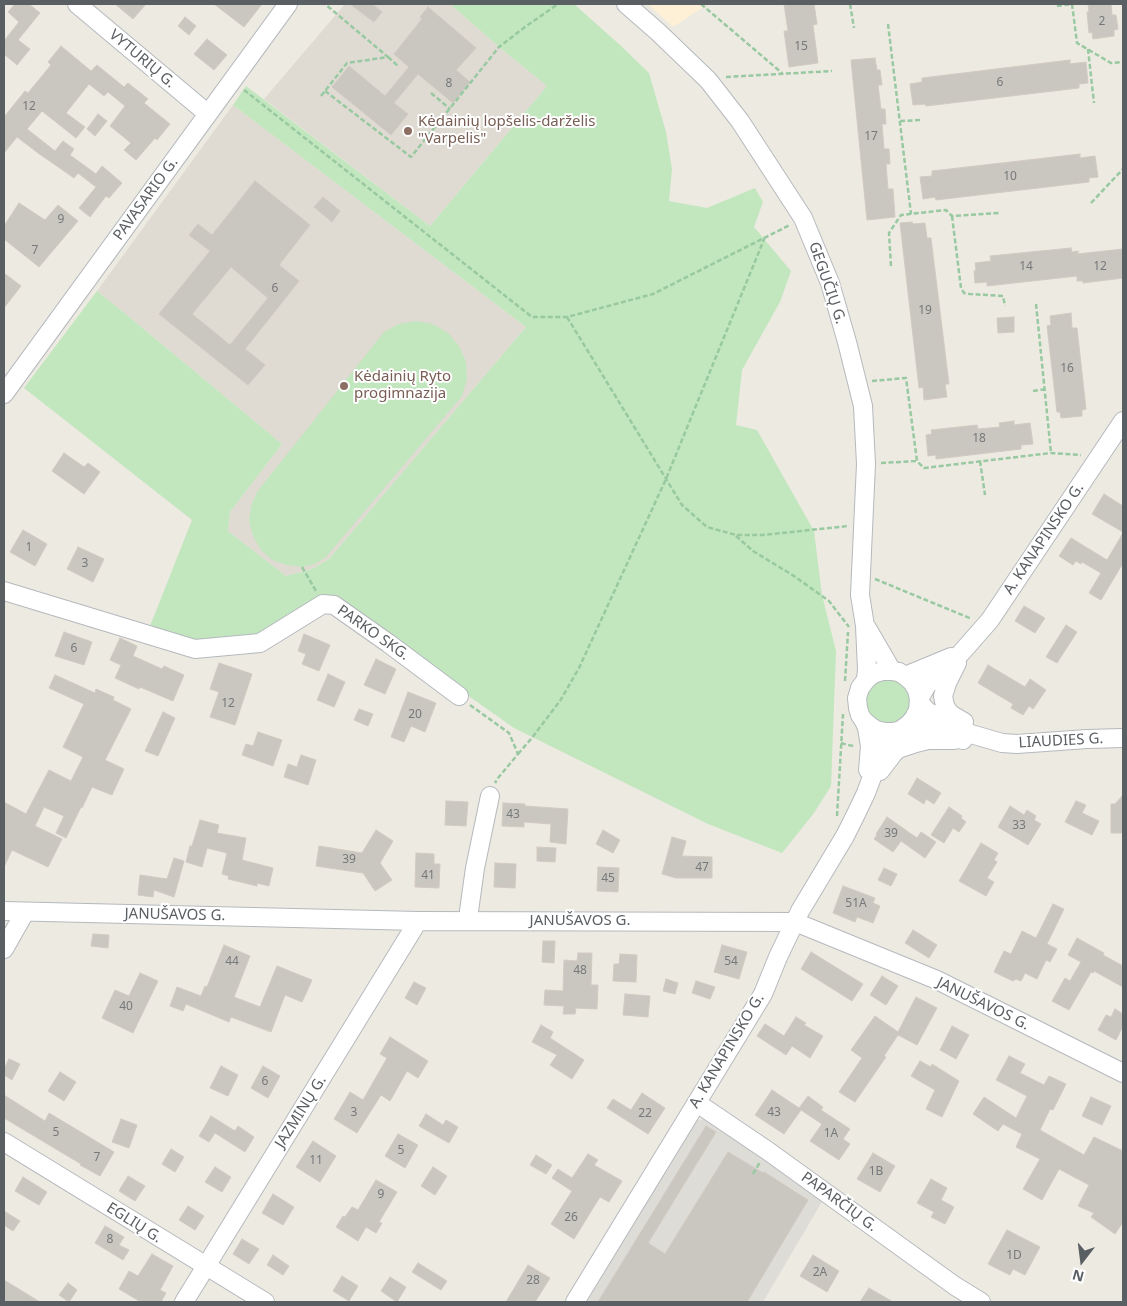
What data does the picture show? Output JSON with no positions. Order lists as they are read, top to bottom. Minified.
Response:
{"streets":{"street":["VYTURIŲ G.","PAVASARIO G.","GEGUČIŲ G.","A. KANAPINSKO G.","PARKO SKG.","LIAUDIES G.","JANUŠAVOS G.","JAZMINŲ G.","PAPARČIŲ G.","EGLIŲ G."]},"crossings":[["VYTURIŲ G.","PAVASARIO G."],["GEGUČIŲ G.","LIAUDIES G."],["A. KANAPINSKO G.","JANUŠAVOS G."],["A. KANAPINSKO G.","PAPARČIŲ G."],["JANUŠAVOS G.","JAZMINŲ G."],["JAZMINŲ G.","EGLIŲ G."]],"places":["Kėdainių lopšelis-darželis \"Varpelis\"","Kėdainių Ryto progimnazija"],"house_numbers":["2","15","6","8","12","17","10","9","7","14","12","6","19","16","18","1","3","6","12","20","43","33","39","39","47","41","45","51A","44","54","48","40","6","3","43","22","5","1A","5","7","11","1B","9","26","8","1D","2A","28"],"north":"bottom"}
